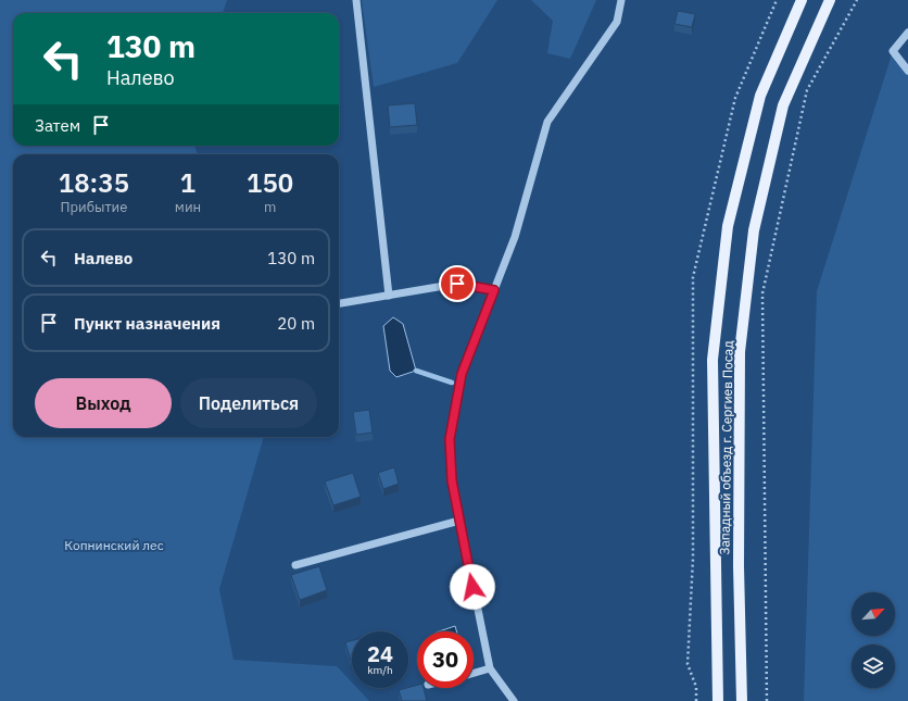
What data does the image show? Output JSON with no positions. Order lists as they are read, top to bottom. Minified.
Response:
{"streets":{"main road":["Западный объезд г. Сергиев Посад"]},"parks":["Копнинский лес"],"north":"top right","page":{"turn":["130 m","Налево"],"then":"Затем","eta":["18:35","Прибытие","1","мин","150","m"],"list":[{"name":"Налево","value":"130 m"},{"name":"Пункт назначения","value":"20 m"}],"buttons":["Выход","Поделиться"],"speed":"24 km/h","limit":"30"}}
